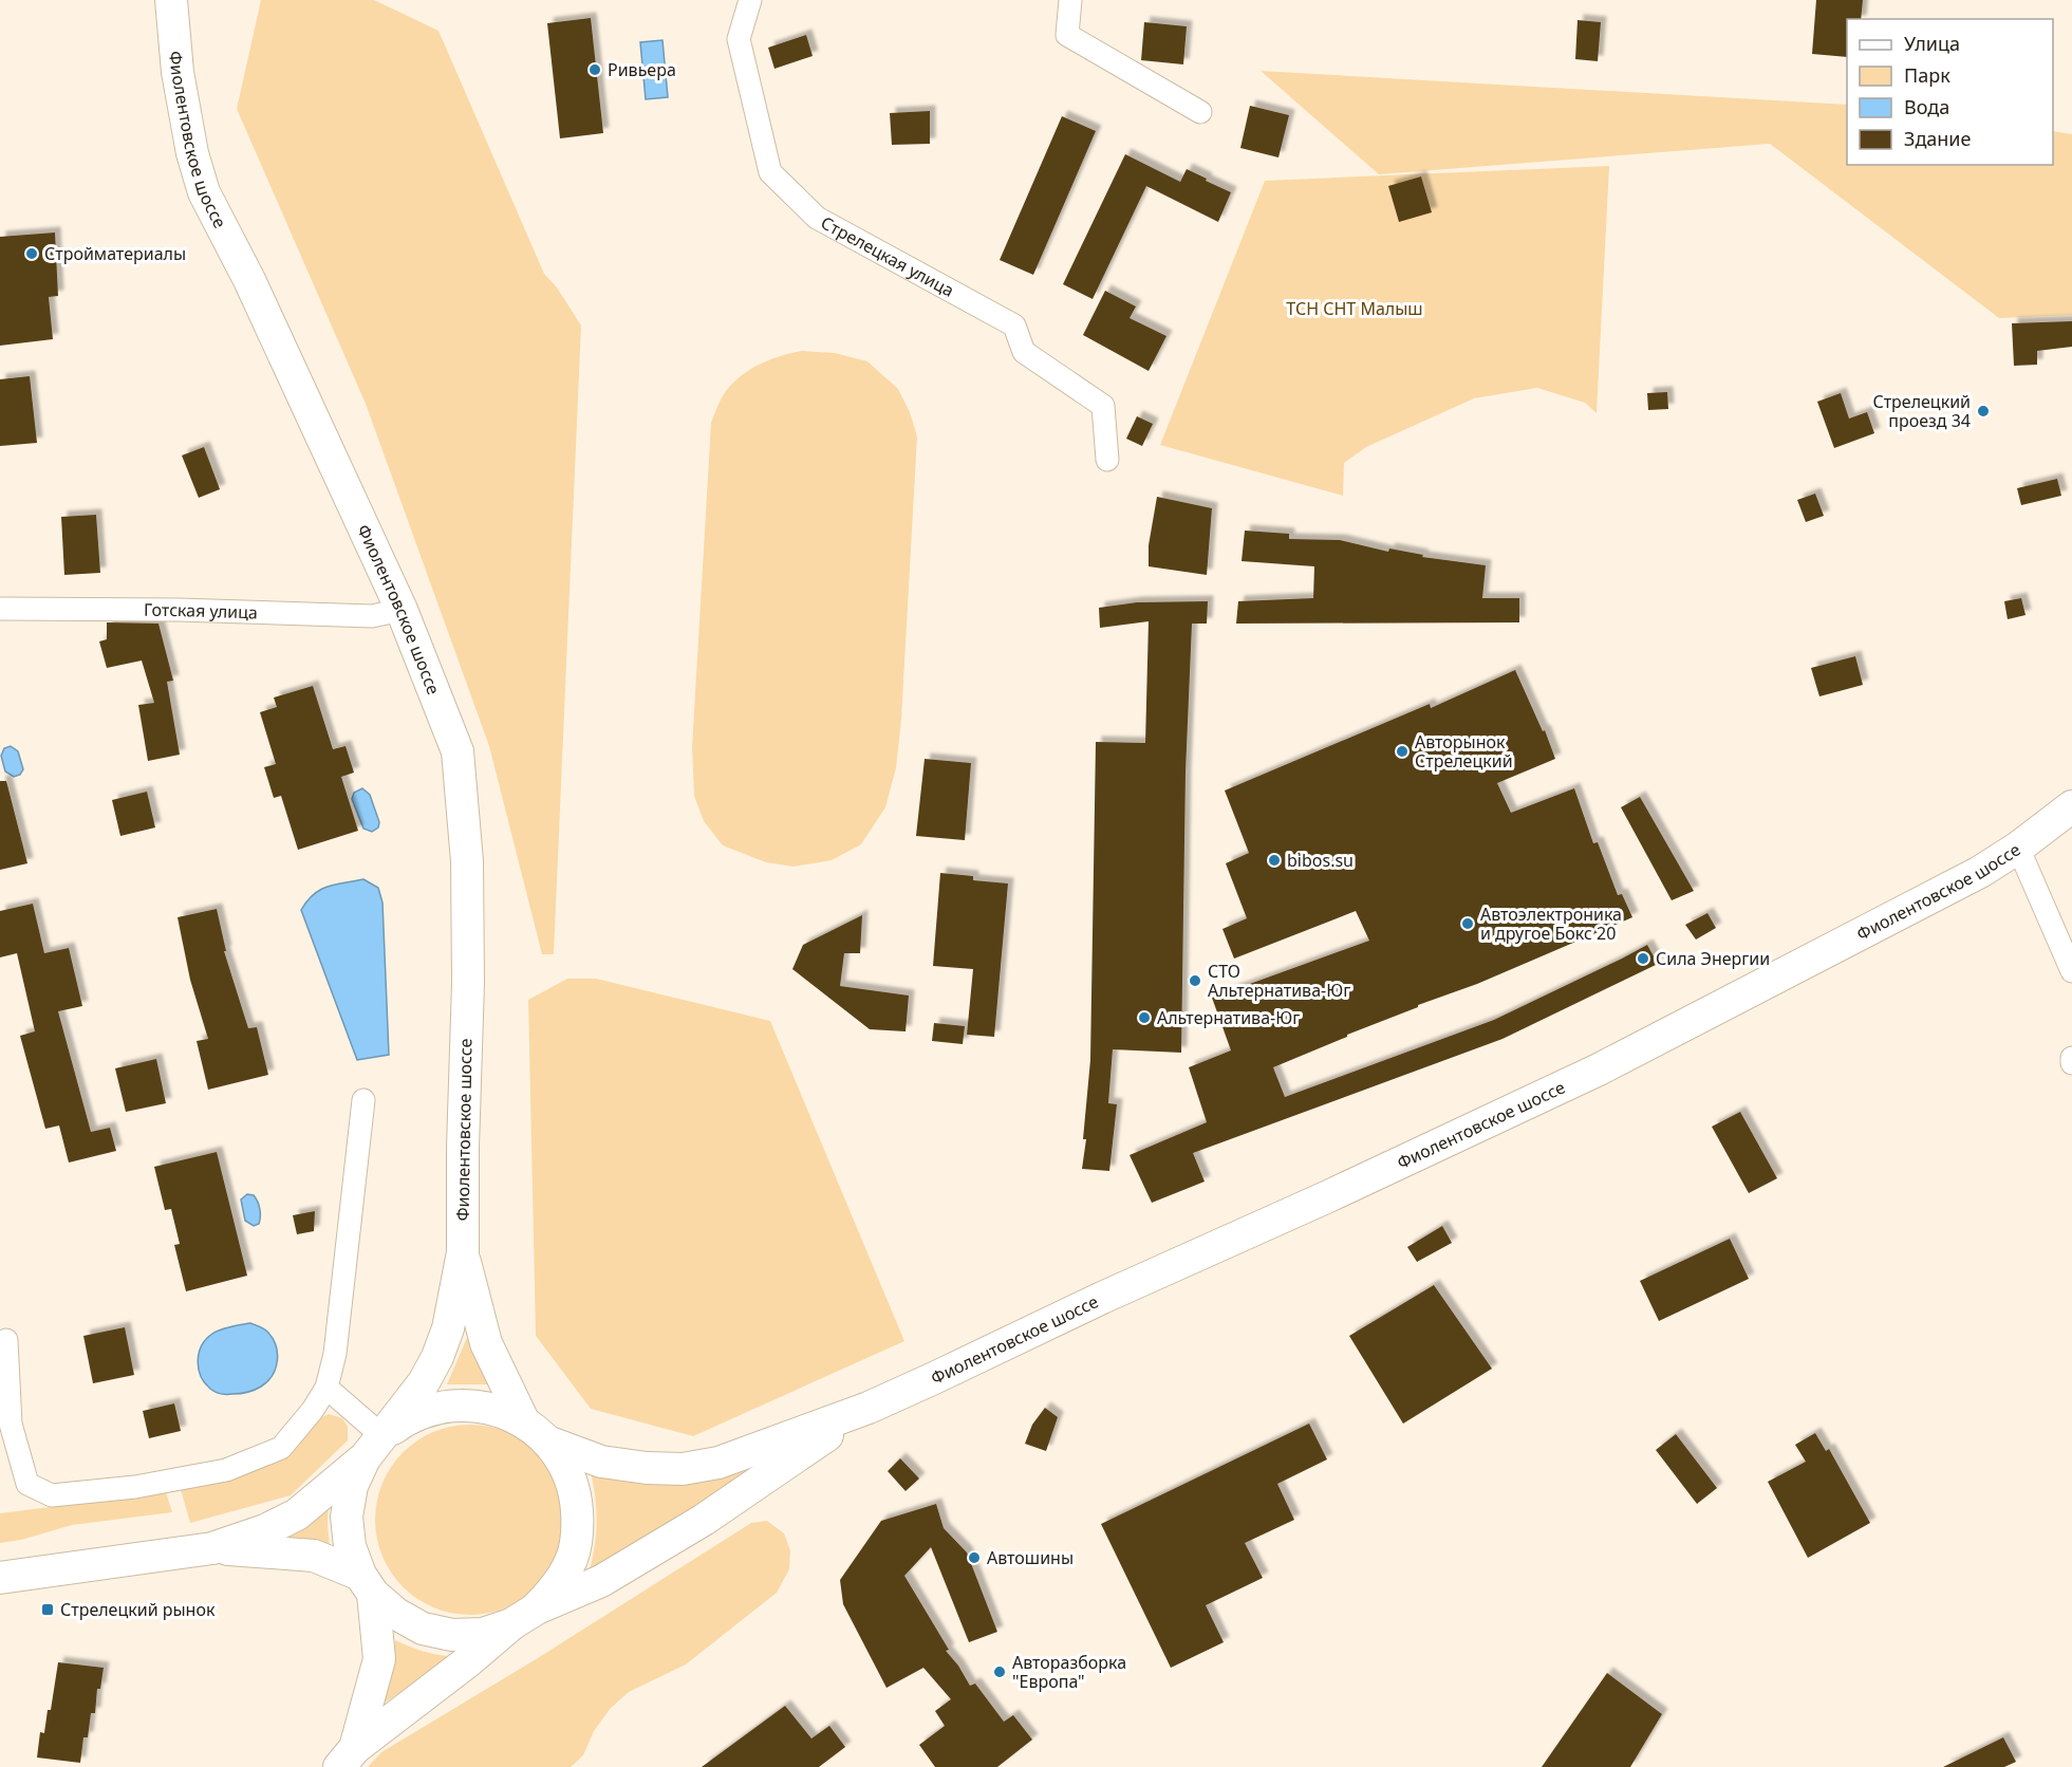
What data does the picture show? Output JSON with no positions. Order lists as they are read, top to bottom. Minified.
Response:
{"streets":{"main road":["Фиолентовское шоссе"],"street":["Стрелецкая улица","Готская улица"]},"crossings":[["Фиолентовское шоссе","Готская улица"]],"parks":["ТСН СНТ Малыш"],"places":{"other":["Ривьера","Стройматериалы","Стрелецкий проезд 34","Авторынок Стрелецкий","bibos.su","Автоэлектроника и другое Бокс 20","Сила Энергии","СТО Альтернатива-Юг","Альтернатива-Юг","Автошины","Авторазборка \"Европа\""],"transit":["Стрелецкий рынок"]},"legend":["Улица","Парк","Вода","Здание"]}
